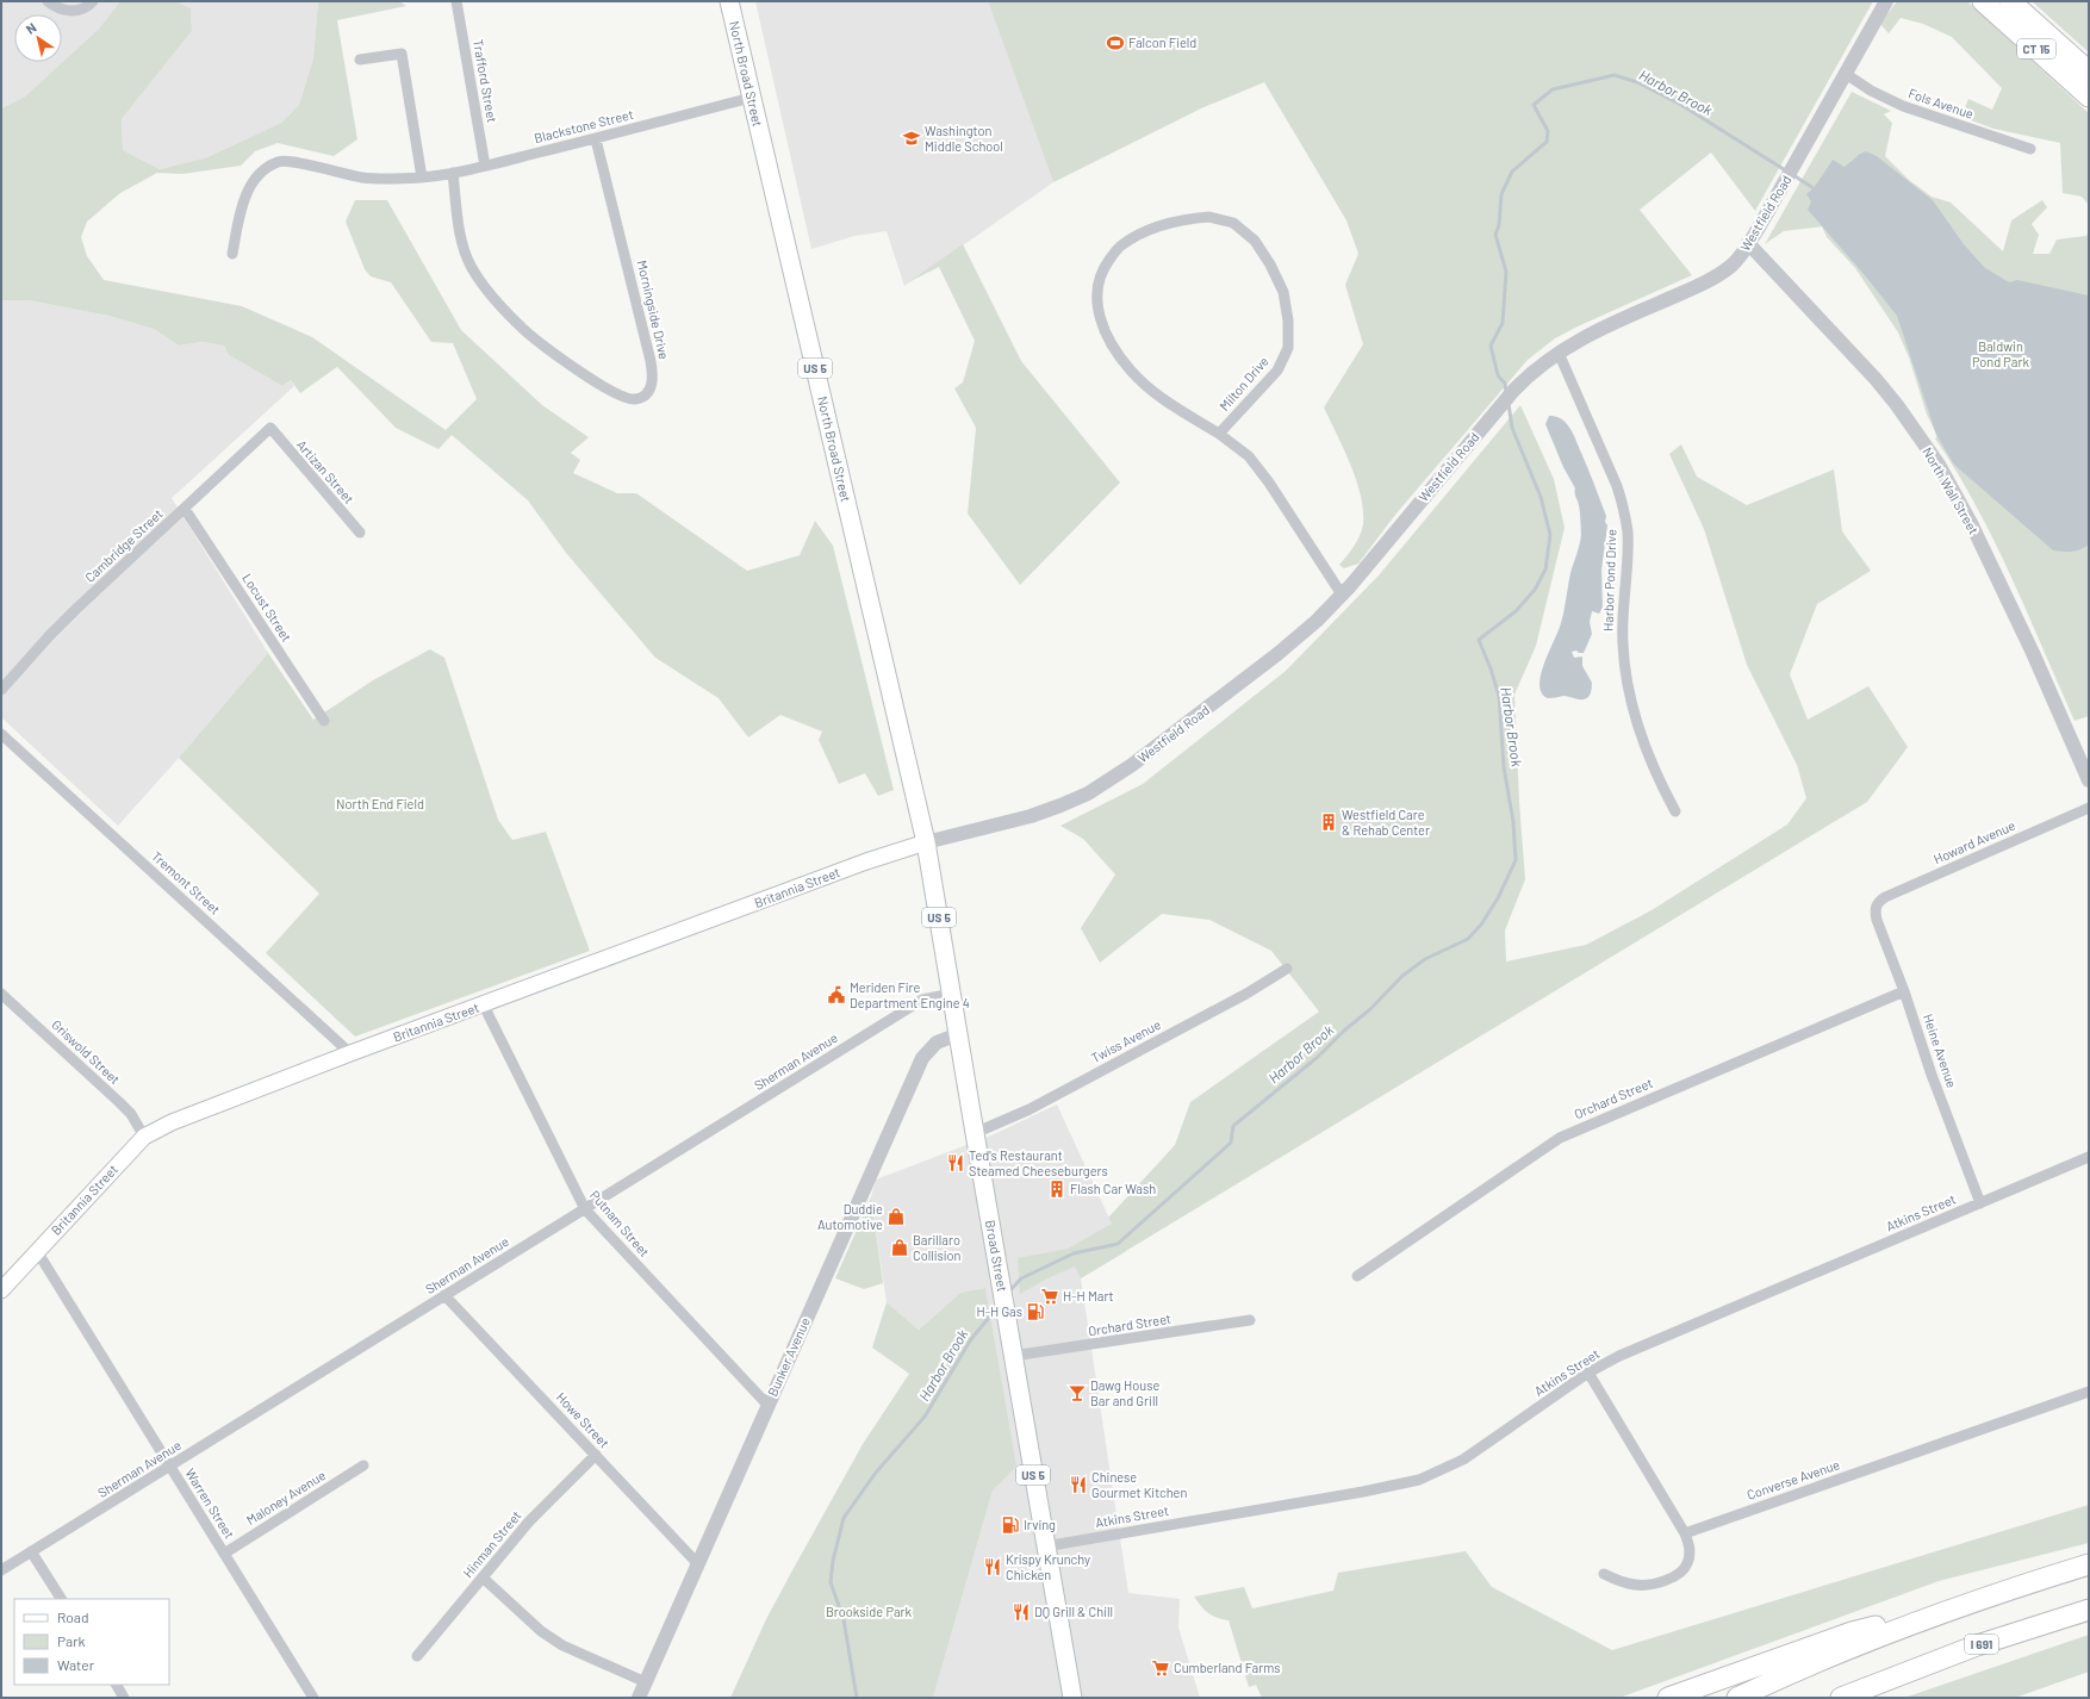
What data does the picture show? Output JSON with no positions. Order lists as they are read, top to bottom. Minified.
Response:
{"streets":{"highway":["CT 15","I 691"],"main road":["North Broad Street","US 5","Britannia Street","Broad Street"],"street":["Trafford Street","Fols Avenue","Blackstone Street","Westfield Road","Morningside Drive","Milton Drive","Artizan Street","North Wall Street","Cambridge Street","Harbor Pond Drive","Locust Street","Howard Avenue","Tremont Street","Twiss Avenue","Heine Avenue","Griswold Street","Sherman Avenue","Orchard Street","Atkins Street","Putnam Street","Bunker Avenue","Howe Street","Converse Avenue","Maloney Avenue","Warren Street","Hinman Street"]},"crossings":[["North Broad Street","Blackstone Street"],["North Broad Street","Westfield Road"],["North Broad Street","Britannia Street"],["North Broad Street","Broad Street"],["Trafford Street","Blackstone Street"],["Fols Avenue","Westfield Road"],["Blackstone Street","Morningside Drive"],["Westfield Road","Milton Drive"],["Westfield Road","North Wall Street"],["Westfield Road","Harbor Pond Drive"],["Westfield Road","Britannia Street"],["Westfield Road","Broad Street"],["Artizan Street","Cambridge Street"],["Cambridge Street","Locust Street"],["Howard Avenue","Heine Avenue"],["Tremont Street","Britannia Street"],["Britannia Street","Griswold Street"],["Britannia Street","Putnam Street"],["Britannia Street","Broad Street"],["Britannia Street","Warren Street"],["Twiss Avenue","Broad Street"],["Heine Avenue","Orchard Street"],["Heine Avenue","Atkins Street"],["Sherman Avenue","Putnam Street"],["Sherman Avenue","Broad Street"],["Sherman Avenue","Howe Street"],["Sherman Avenue","Warren Street"],["Orchard Street","Broad Street"],["Atkins Street","Broad Street"],["Putnam Street","Bunker Avenue"],["Broad Street","Bunker Avenue"],["Bunker Avenue","Howe Street"],["Howe Street","Hinman Street"],["Maloney Avenue","Warren Street"]],"water":["Harbor Brook"],"parks":["Baldwin Pond Park","North End Field","Brookside Park"],"places":{"sports":["Falcon Field"],"school or university":["Washington Middle School"],"building":["Westfield Care & Rehab Center","Flash Car Wash"],"public building":["Meriden Fire Department Engine 4"],"restaurant":["Ted's Restaurant Steamed Cheeseburgers","Chinese Gourmet Kitchen","Krispy Krunchy Chicken","DQ Grill & Chill"],"shop":["Duddie Automotive","Barillaro Collision"],"supermarket":["H-H Mart","Cumberland Farms"],"fuel station":["H-H Gas","Irving"],"bar":["Dawg House Bar and Grill"]},"legend":["Road","Park","Water"],"north":"top left"}
